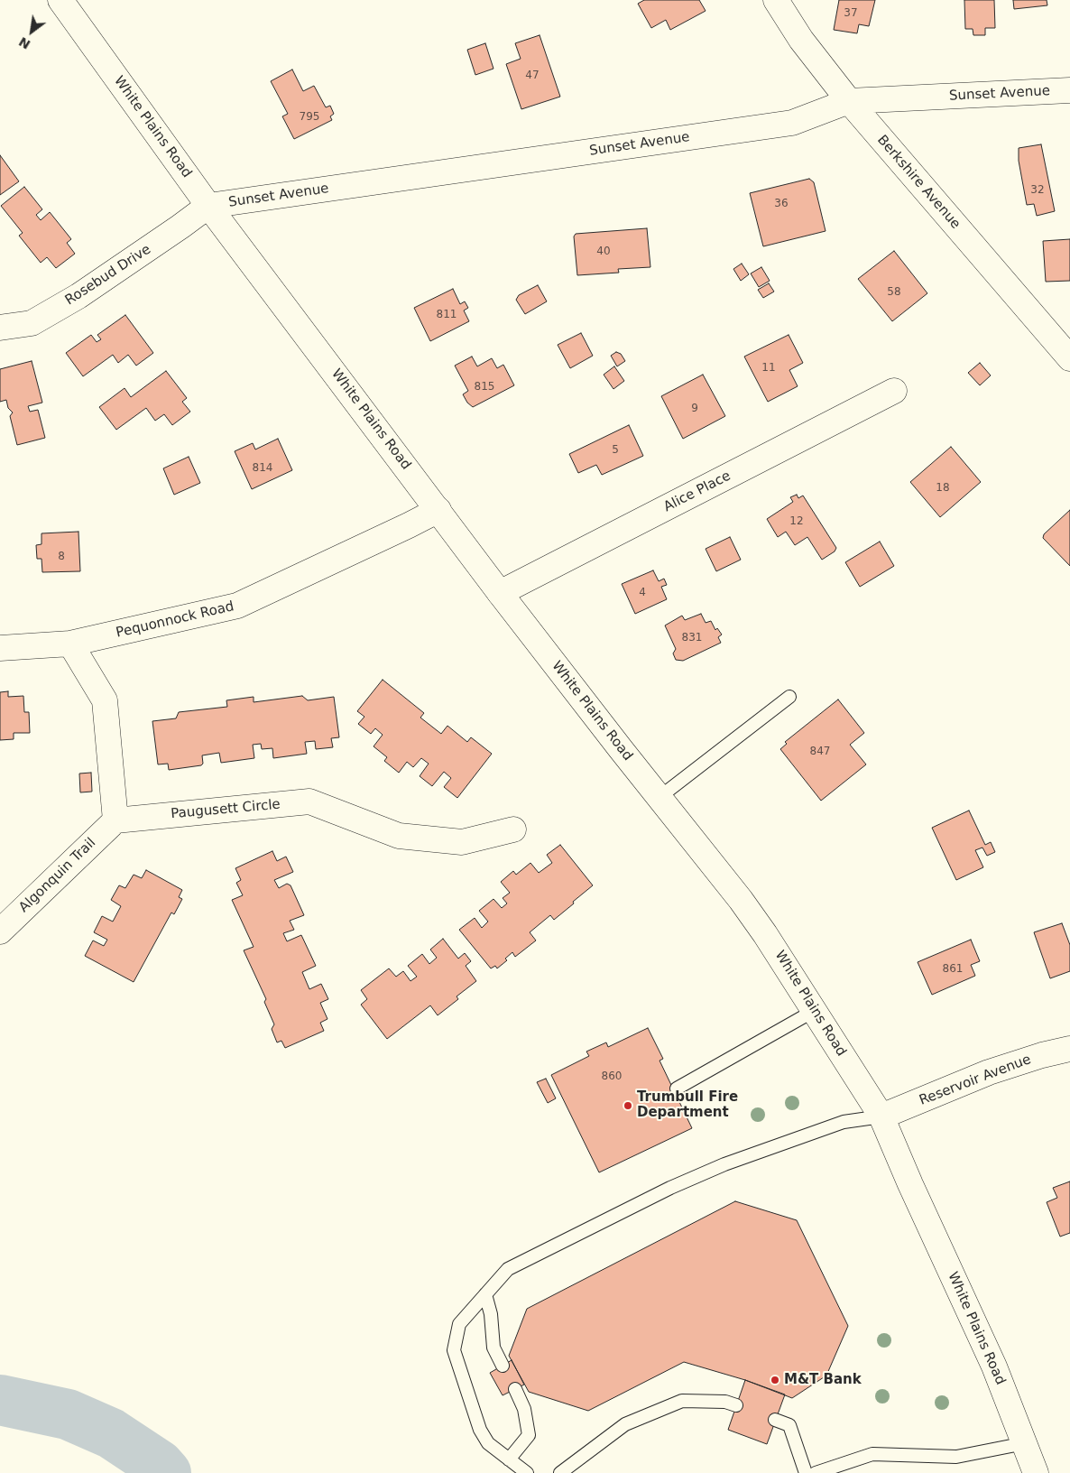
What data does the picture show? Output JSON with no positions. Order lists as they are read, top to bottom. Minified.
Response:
{"streets":{"street":["Sunset Avenue","White Plains Road","Berkshire Avenue","Rosebud Drive","Alice Place","Pequonnock Road","Paugusett Circle","Algonquin Trail","Reservoir Avenue"]},"crossings":[["Sunset Avenue","White Plains Road"],["Sunset Avenue","Berkshire Avenue"],["Sunset Avenue","Rosebud Drive"],["White Plains Road","Rosebud Drive"],["White Plains Road","Alice Place"],["White Plains Road","Pequonnock Road"],["White Plains Road","Reservoir Avenue"],["Paugusett Circle","Algonquin Trail"]],"places":["Trumbull Fire Department","M&T Bank"],"house_numbers":["37","47","795","32","36","40","58","811","11","815","9","5","814","18","12","8","4","831","847","861","860"],"north":"bottom left"}
